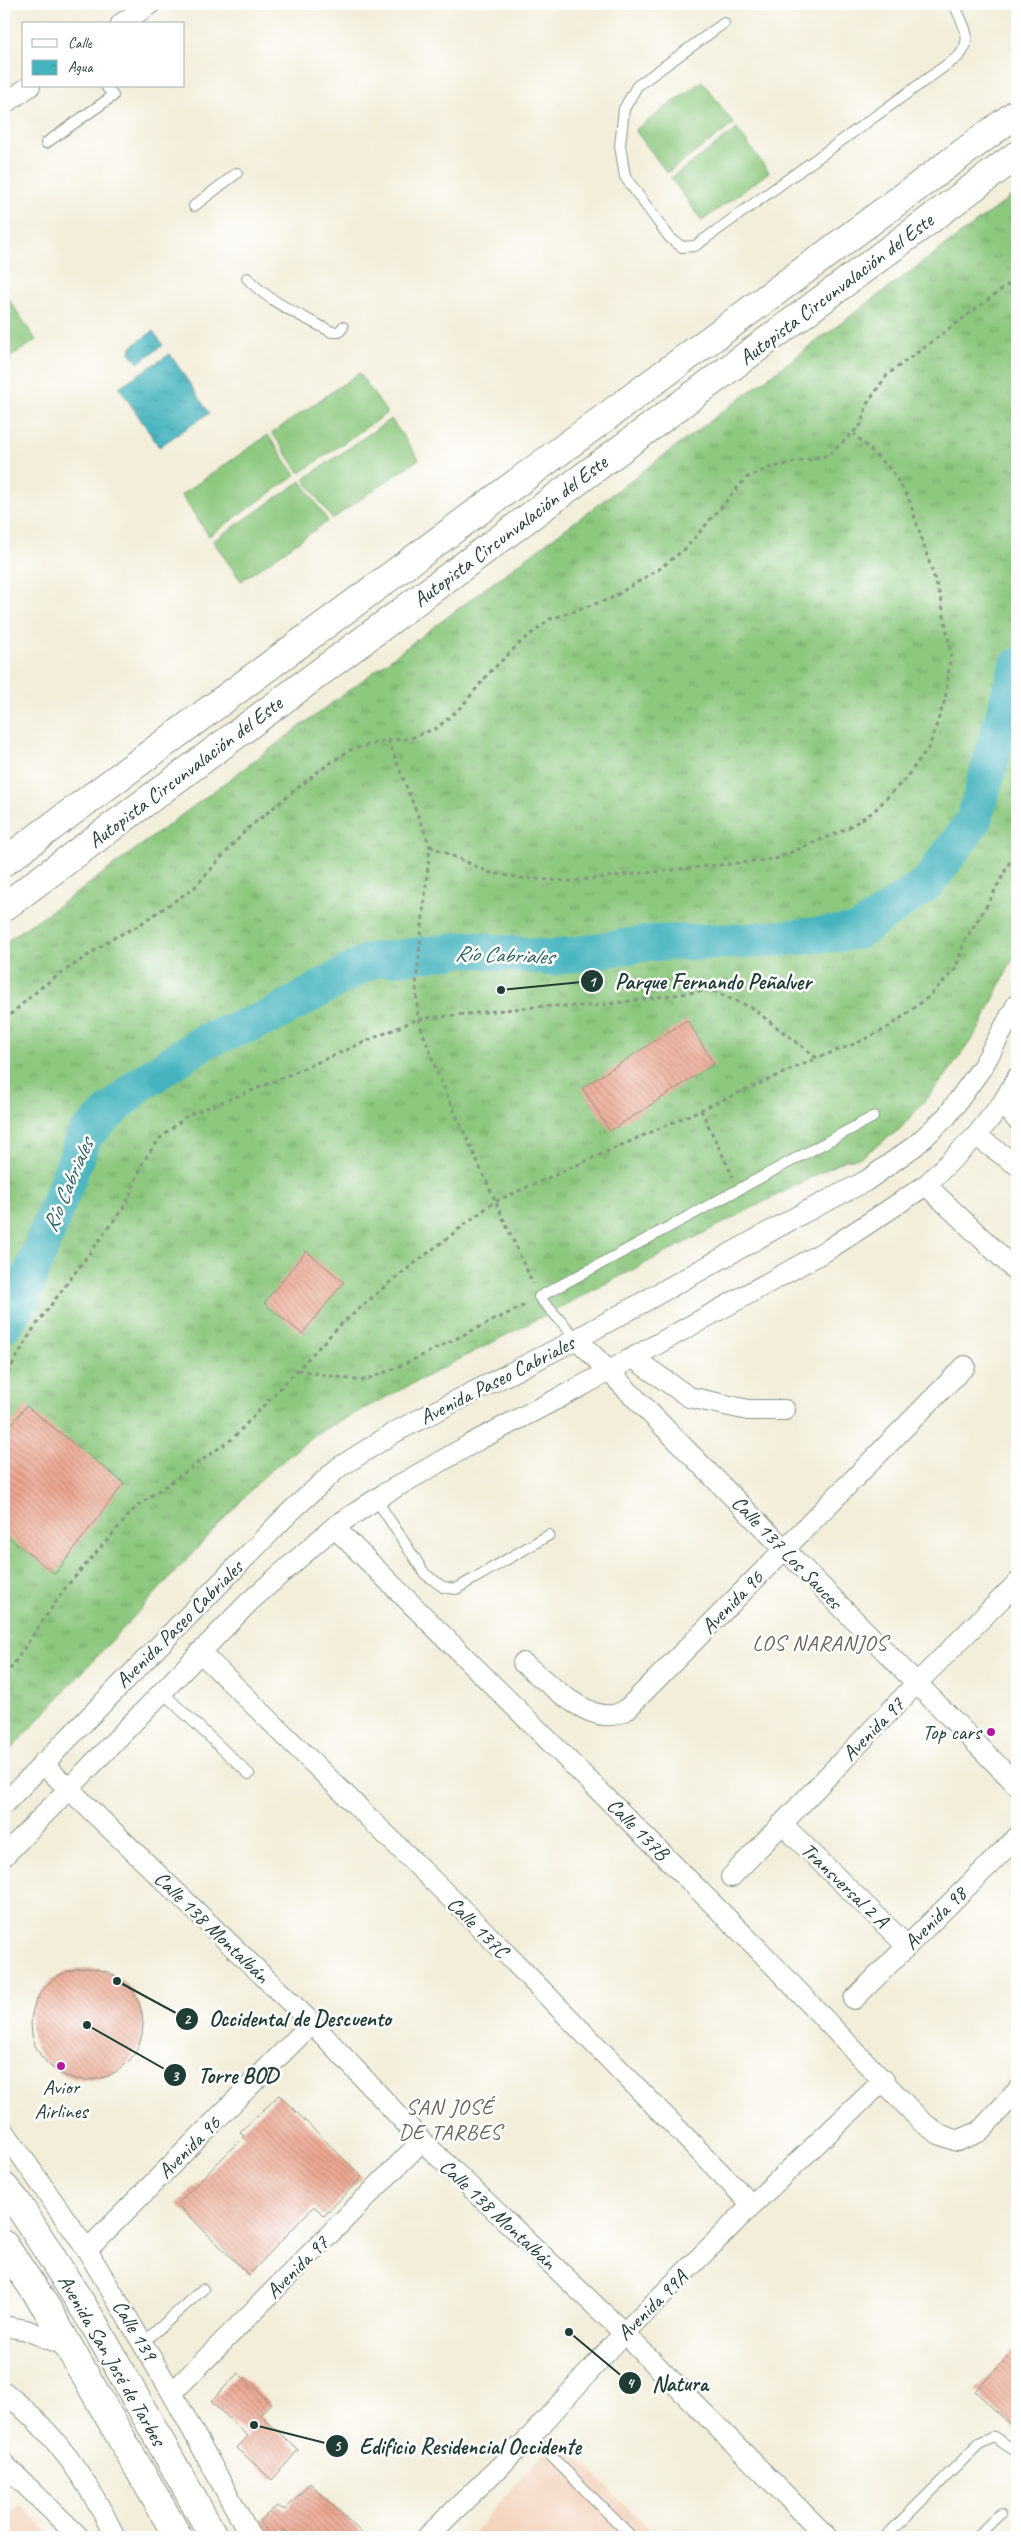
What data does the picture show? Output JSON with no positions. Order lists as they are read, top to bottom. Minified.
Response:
{"streets":{"main road":["Autopista Circunvalación del Este","Avenida San José de Tarbes"],"street":["Avenida Paseo Cabriales","Calle 137 Los Sauces","Avenida 96","Avenida 97","Calle 137B","Transversal 2 A","Avenida 98","Calle 138 Montalbán","Calle 137C","Avenida 99A","Calle 139"]},"crossings":[["Avenida Paseo Cabriales","Calle 137 Los Sauces"],["Avenida Paseo Cabriales","Calle 137B"],["Avenida Paseo Cabriales","Calle 138 Montalbán"],["Avenida Paseo Cabriales","Calle 137C"],["Calle 137 Los Sauces","Avenida 96"],["Calle 137 Los Sauces","Avenida 97"],["Avenida 96","Calle 138 Montalbán"],["Avenida 96","Calle 139"],["Avenida 97","Transversal 2 A"],["Avenida 97","Calle 138 Montalbán"],["Avenida 97","Calle 139"],["Calle 137B","Avenida 99A"],["Transversal 2 A","Avenida 98"],["Calle 138 Montalbán","Avenida 99A"],["Calle 137C","Avenida 99A"]],"districts":["LOS NARANJOS","SAN JOSÉ DE TARBES"],"water":["Río Cabriales"],"places":["Parque Fernando Peñalver","Top cars","Occidental de Descuento","Torre BOD","Avior Airlines","Natura","Edificio Residencial Occidente"],"legend":["Calle","Agua"]}
